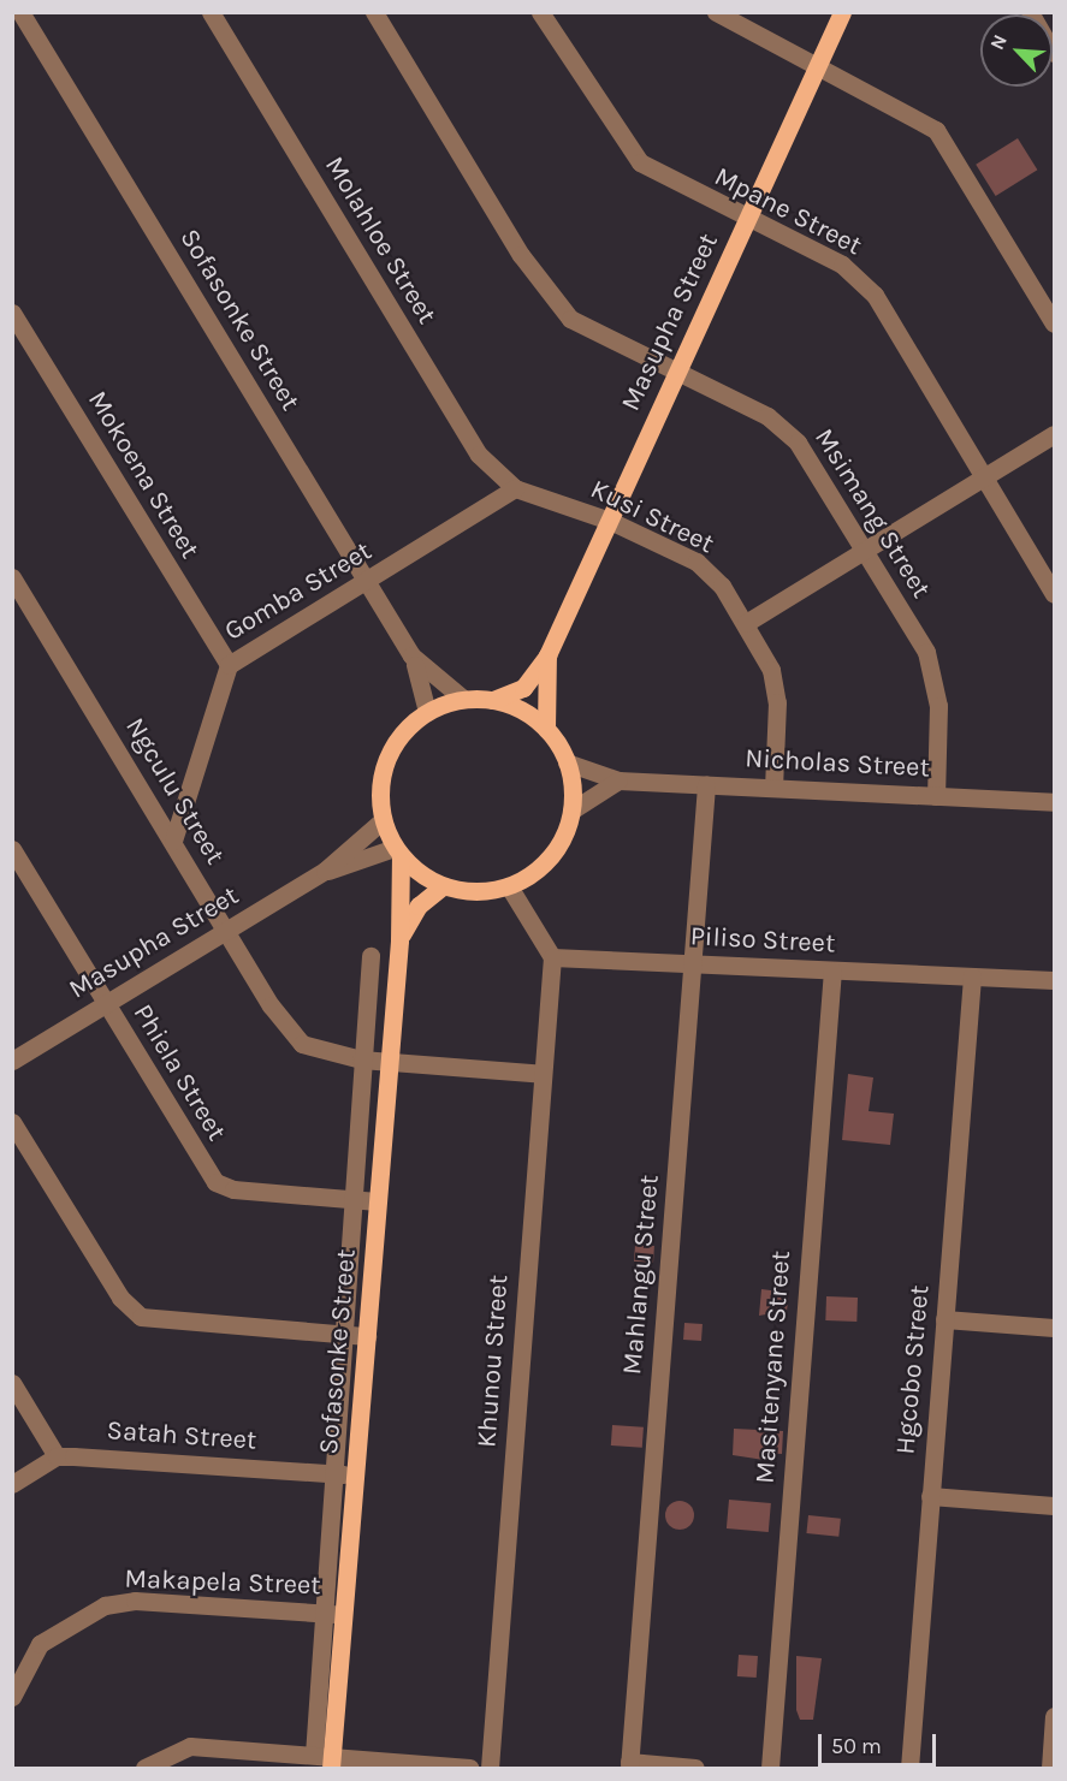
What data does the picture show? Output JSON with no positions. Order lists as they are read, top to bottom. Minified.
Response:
{"streets":{"main road":["Sofasonke Street","Masupha Street"],"street":["Mpane Street","Molahloe Street","Mokoena Street","Msimang Street","Kusi Street","Gomba Street","Nicholas Street","Ngculu Street","Piliso Street","Phiela Street","Mahlangu Street","Khunou Street","Masitenyane Street","Hgcobo Street","Satah Street","Makapela Street"]},"crossings":[["Mpane Street","Masupha Street"],["Molahloe Street","Kusi Street"],["Molahloe Street","Gomba Street"],["Sofasonke Street","Masupha Street"],["Sofasonke Street","Gomba Street"],["Sofasonke Street","Nicholas Street"],["Sofasonke Street","Ngculu Street"],["Sofasonke Street","Phiela Street"],["Sofasonke Street","Satah Street"],["Sofasonke Street","Makapela Street"],["Masupha Street","Msimang Street"],["Masupha Street","Kusi Street"],["Masupha Street","Nicholas Street"],["Masupha Street","Ngculu Street"],["Masupha Street","Phiela Street"],["Mokoena Street","Gomba Street"],["Msimang Street","Nicholas Street"],["Kusi Street","Gomba Street"],["Kusi Street","Nicholas Street"],["Gomba Street","Ngculu Street"],["Nicholas Street","Mahlangu Street"],["Ngculu Street","Khunou Street"],["Piliso Street","Mahlangu Street"],["Piliso Street","Khunou Street"],["Piliso Street","Masitenyane Street"],["Piliso Street","Hgcobo Street"]],"scale_bar":"50 m","north":"top left"}
